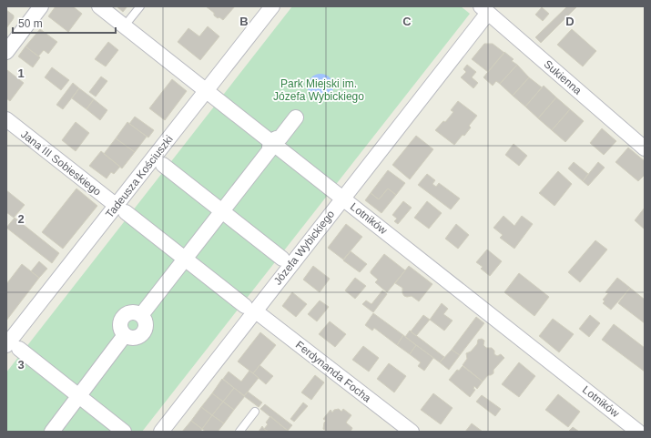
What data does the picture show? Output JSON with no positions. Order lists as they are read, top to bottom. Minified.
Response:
{"streets":{"street":["Sukienna","Jana III Sobieskiego","Tadeusza Kościuszki","Lotników","Józefa Wybickiego","Ferdynanda Focha"]},"crossings":[["Sukienna","Józefa Wybickiego"],["Jana III Sobieskiego","Tadeusza Kościuszki"],["Jana III Sobieskiego","Ferdynanda Focha"],["Tadeusza Kościuszki","Lotników"],["Lotników","Józefa Wybickiego"],["Józefa Wybickiego","Ferdynanda Focha"]],"parks":["Park Miejski im. Józefa Wybickiego"],"scale_bar":"50 m","grid":{"columns":["B","C","D"],"rows":["1","2","3"]}}
